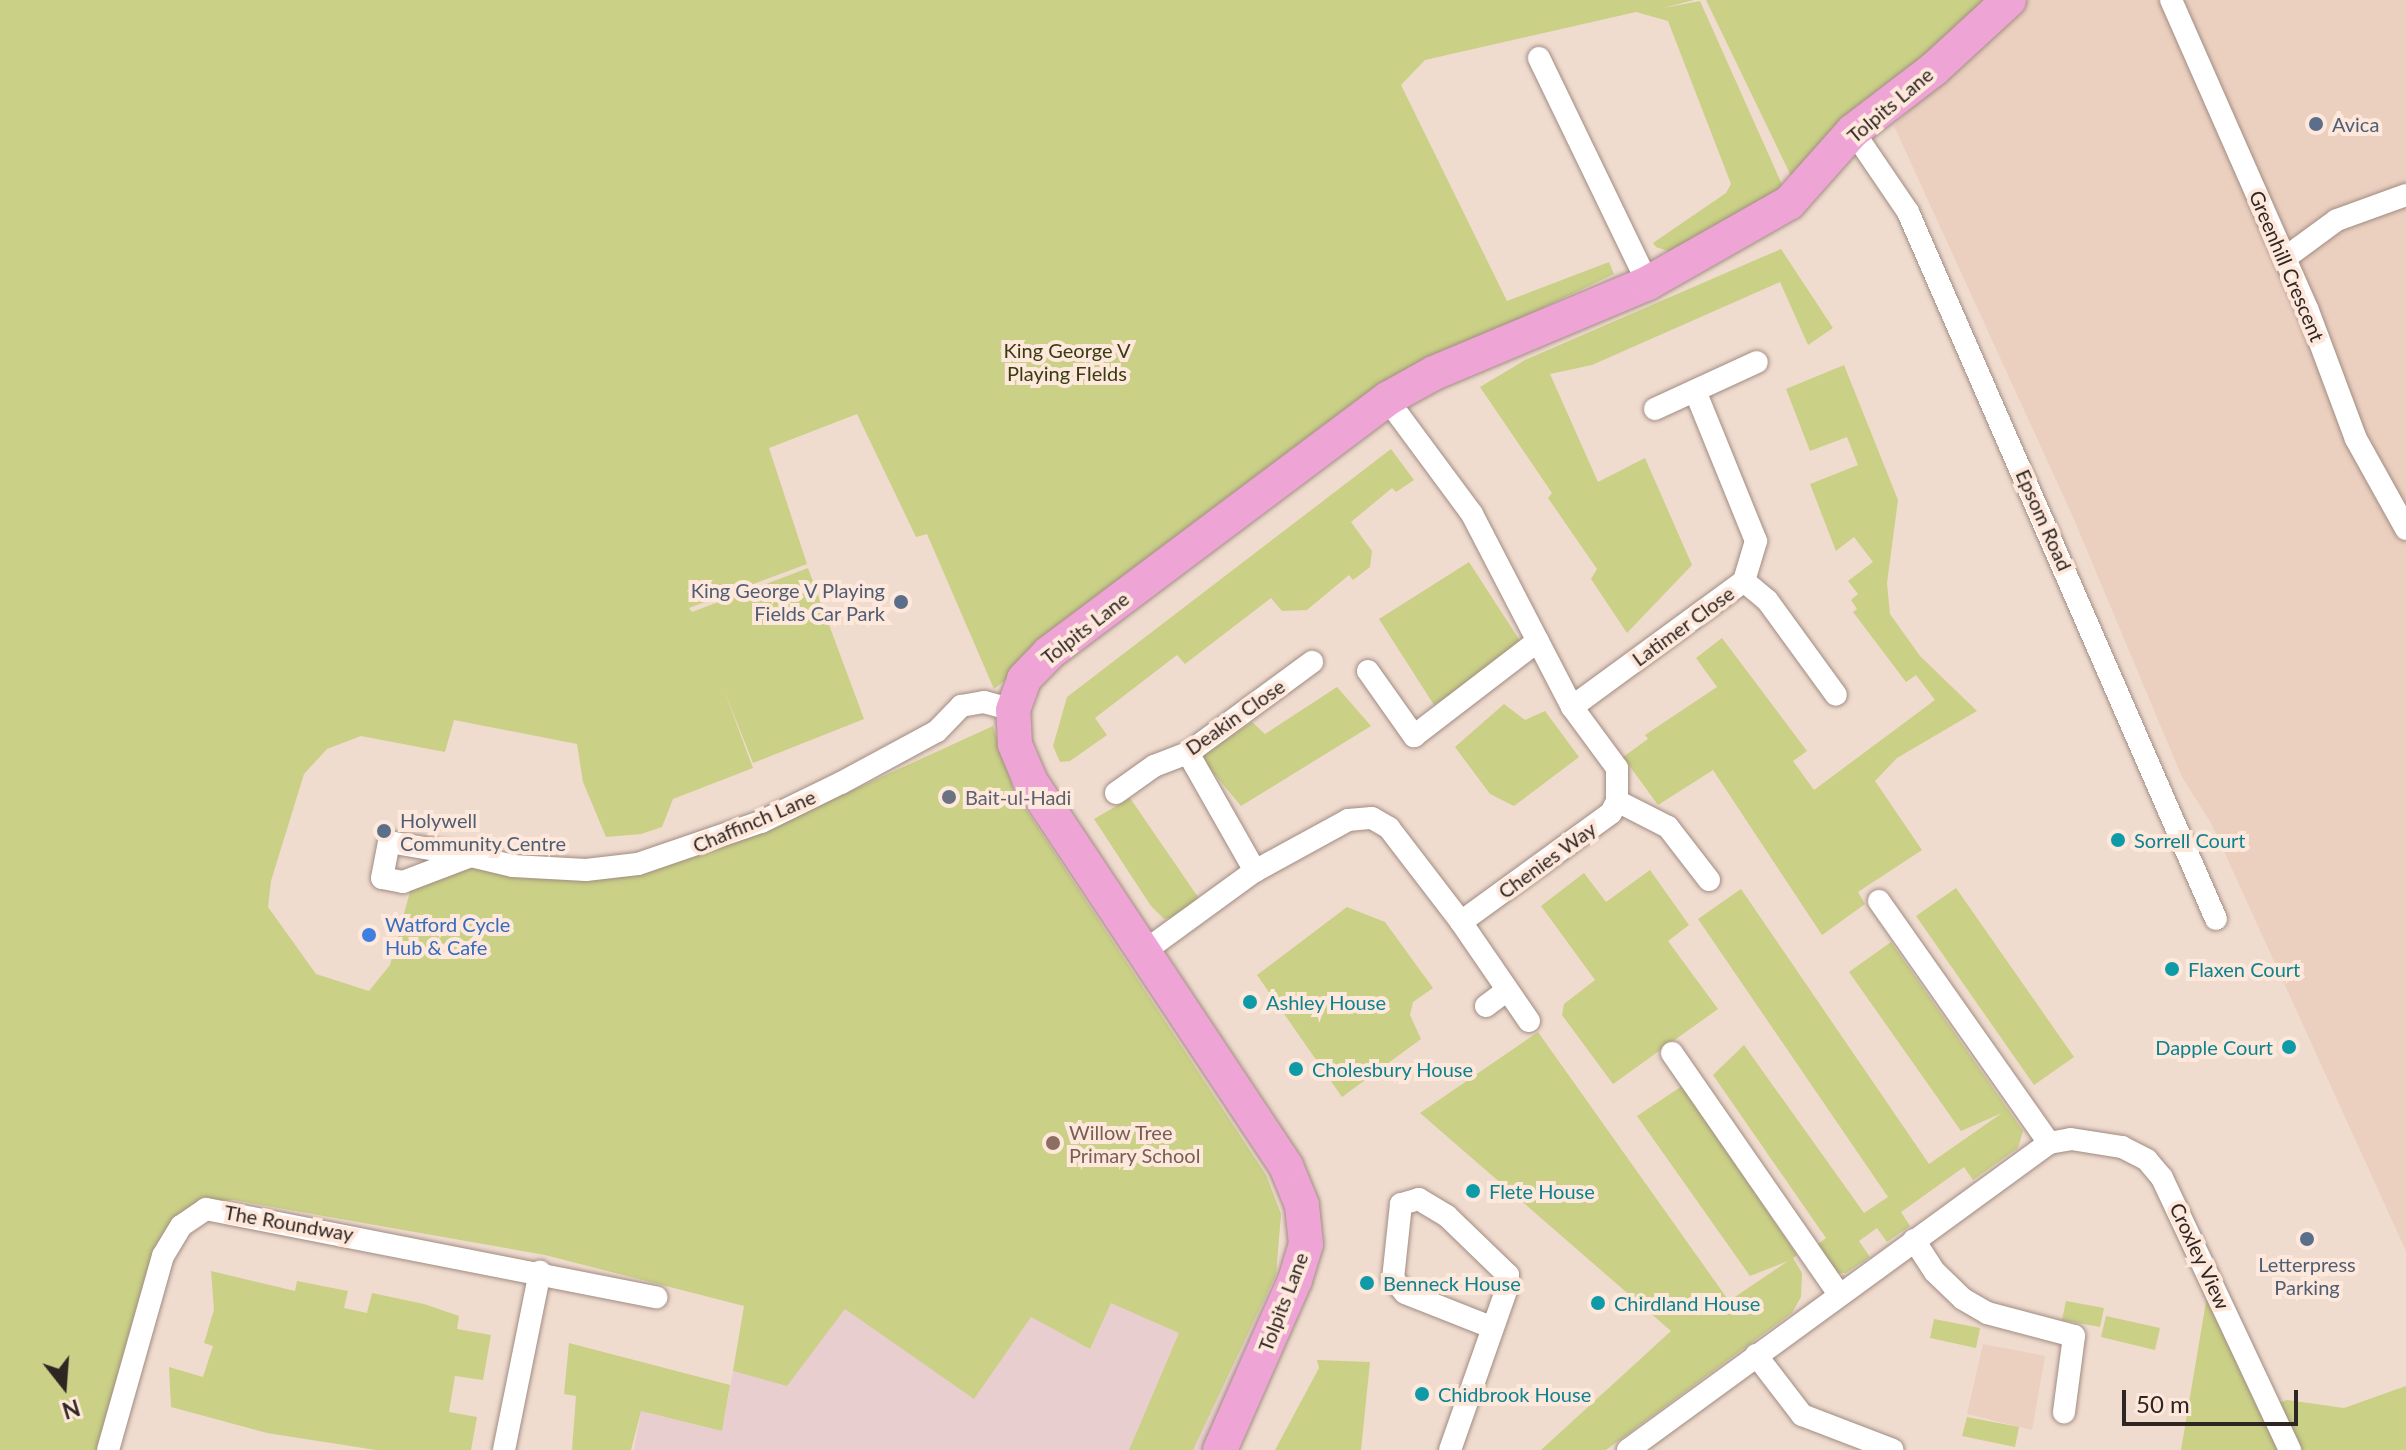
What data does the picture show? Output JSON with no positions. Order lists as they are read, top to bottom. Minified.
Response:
{"streets":{"main road":["Tolpits Lane"],"street":["Greenhill Crescent","Epsom Road","Latimer Close","Deakin Close","Chaffinch Lane","Chenies Way","The Roundway","Croxley View"]},"crossings":[["Tolpits Lane","Epsom Road"],["Tolpits Lane","Chaffinch Lane"]],"parks":["King George V Playing FIelds"],"places":["Avica","King George V Playing Fields Car Park","Bait-ul-Hadi","Holywell Community Centre","Sorrell Court","Watford Cycle Hub & Cafe","Flaxen Court","Ashley House","Dapple Court","Cholesbury House","Willow Tree Primary School","Flete House","Letterpress Parking","Benneck House","Chirdland House","Chidbrook House"],"scale_bar":"50 m","north":"bottom"}
